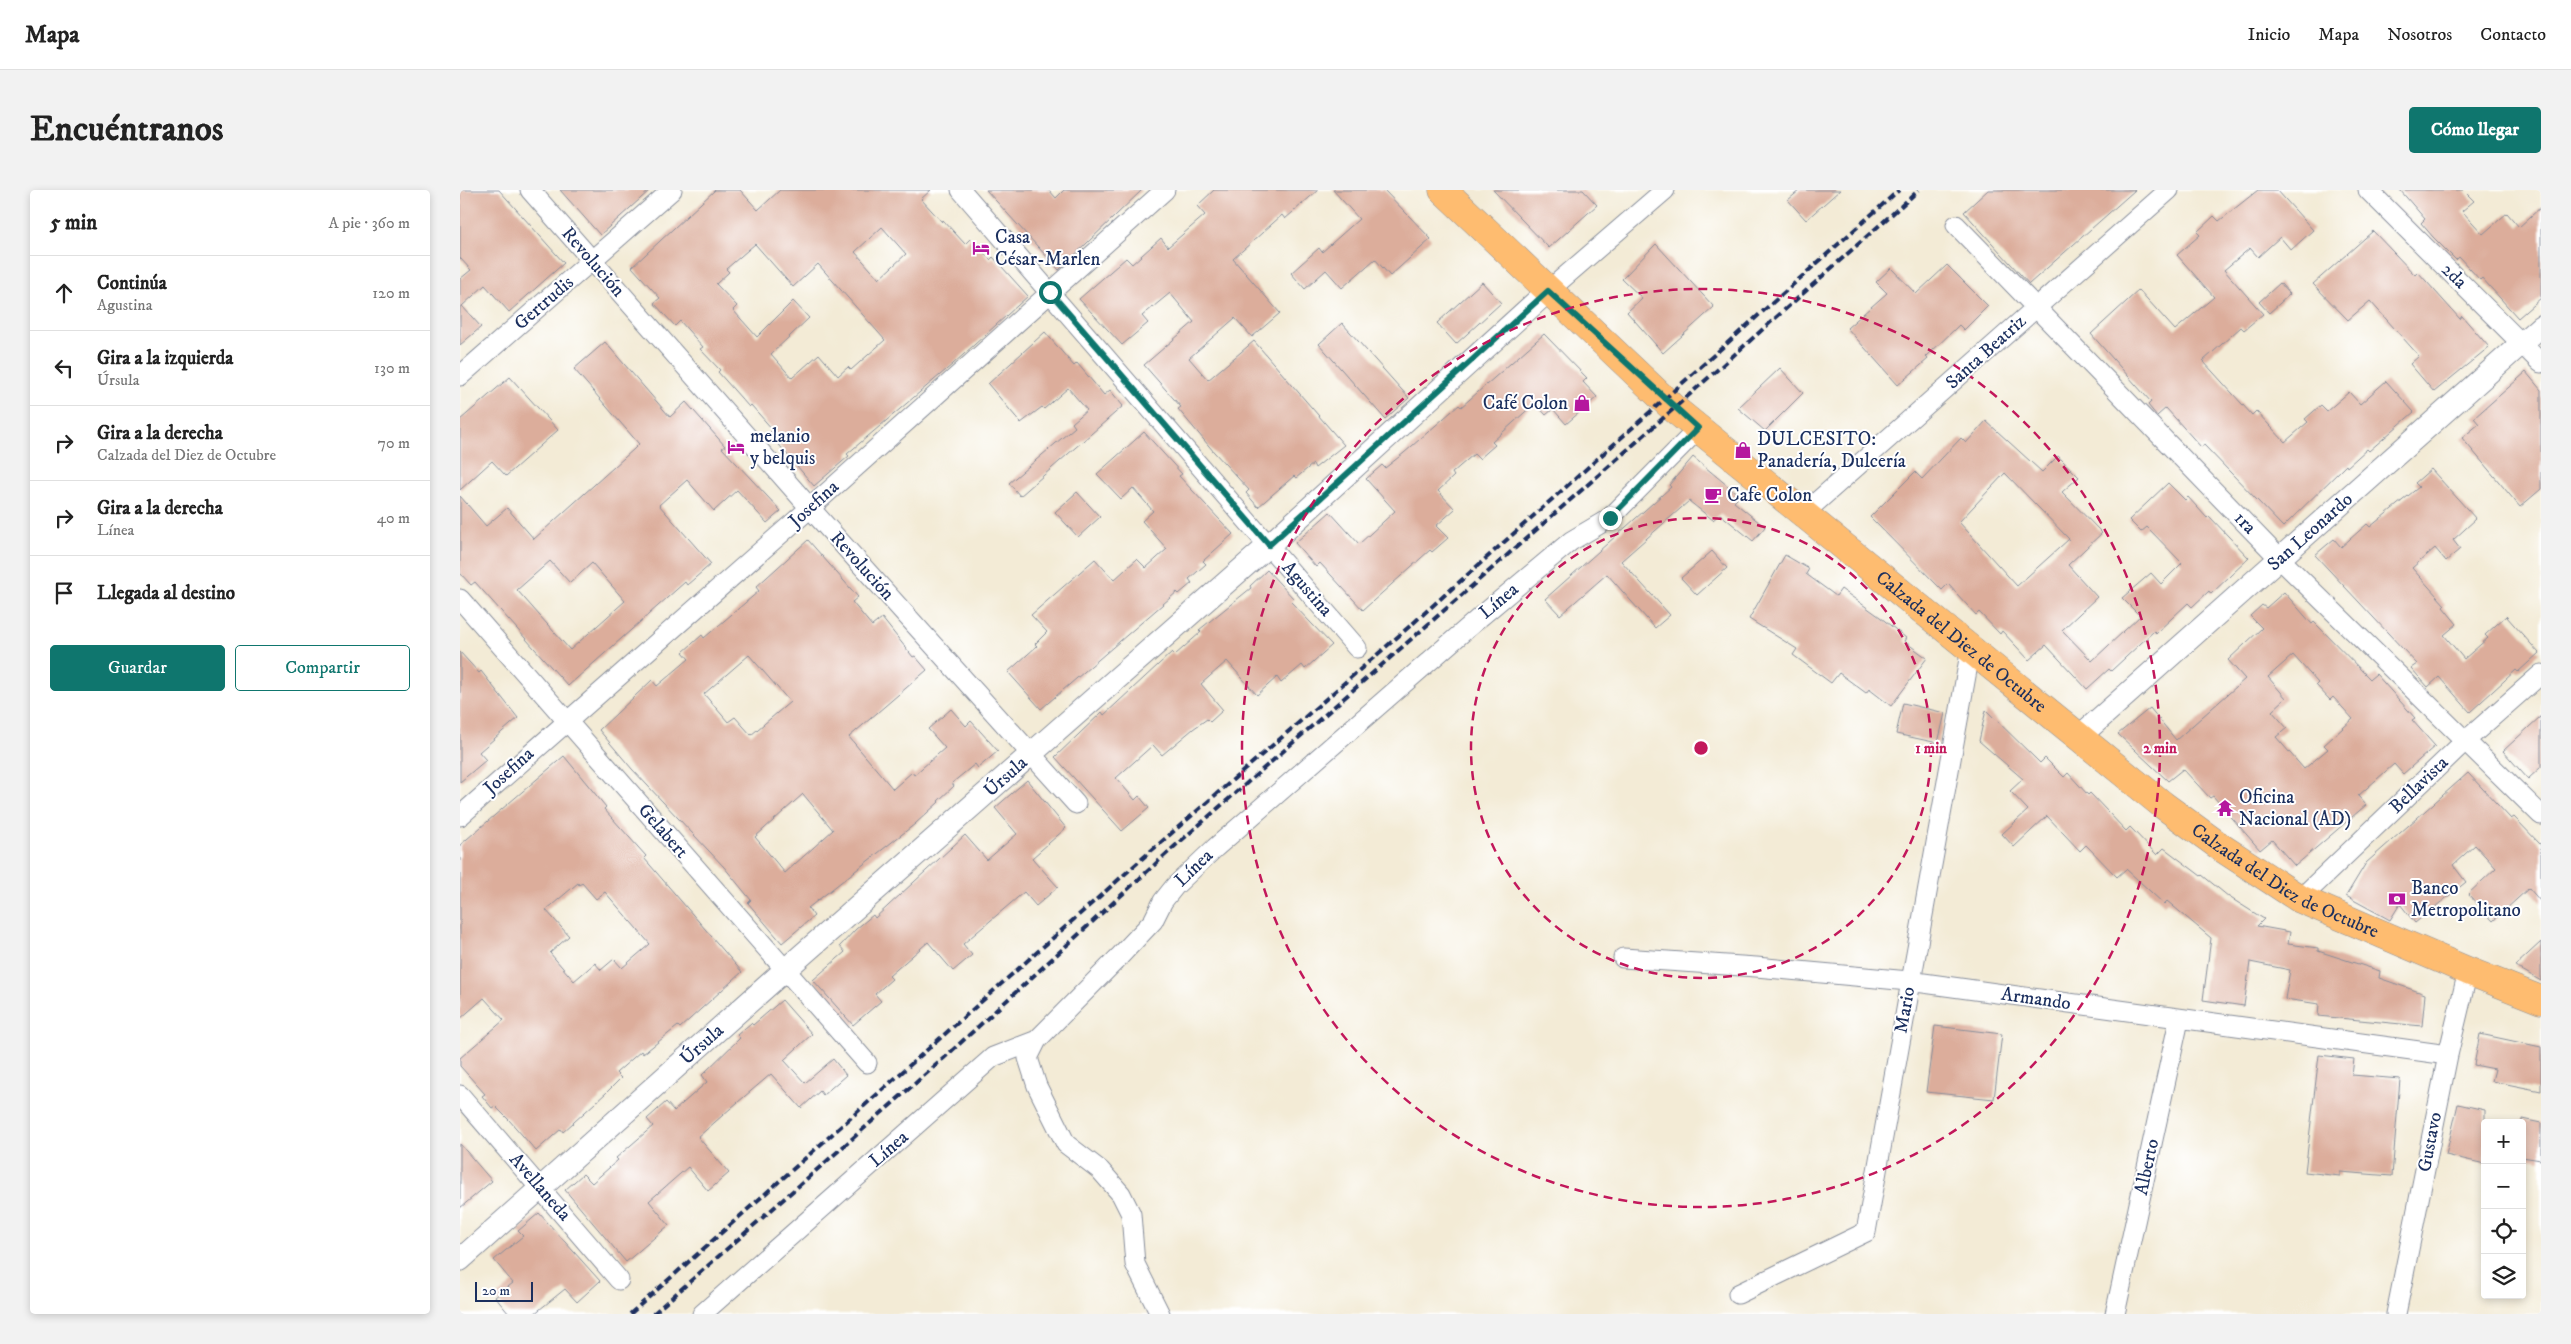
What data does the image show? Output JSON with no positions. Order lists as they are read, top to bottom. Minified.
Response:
{"streets":{"main road":["Calzada del Diez de Octubre"],"street":["Revolución","2da","Gertrudis","Santa Beatriz","Josefina","1ra","San Leonardo","Agustina","Línea","Úrsula","Bellavista","Gelabert","Armando","Mario","Gustavo","Alberto","Avellaneda"]},"crossings":[["Revolución","Gertrudis"],["Revolución","Josefina"],["Revolución","Úrsula"],["2da","San Leonardo"],["Santa Beatriz","1ra"],["Santa Beatriz","Calzada del Diez de Octubre"],["Josefina","Agustina"],["Josefina","Gelabert"],["1ra","San Leonardo"],["1ra","Bellavista"],["San Leonardo","Calzada del Diez de Octubre"],["Agustina","Úrsula"],["Línea","Calzada del Diez de Octubre"],["Calzada del Diez de Octubre","Úrsula"],["Calzada del Diez de Octubre","Bellavista"],["Calzada del Diez de Octubre","Mario"],["Calzada del Diez de Octubre","Gustavo"],["Úrsula","Gelabert"],["Úrsula","Avellaneda"],["Armando","Mario"],["Armando","Gustavo"],["Armando","Alberto"]],"places":{"hotel":["Casa César-Marlen","melanio y belquis"],"shop":["Café Colon","DULCESITO: Panadería, Dulcería"],"cafe":["Cafe Colon"],"temple":["Oficina Nacional (AD)"],"bank":["Banco Metropolitano"]},"scale_bar":"20 m","page":{"header":"Mapa","nav":["Inicio","Mapa","Nosotros","Contacto"],"buttons":["Cómo llegar",["Guardar","Compartir"]],"title":"Encuéntranos","heading":["5 min","A pie · 360 m"],"list":[["Continúa","Agustina","120 m"],["Gira a la izquierda","Úrsula","130 m"],["Gira a la derecha","Calzada del Diez de Octubre","70 m"],["Gira a la derecha","Línea","40 m"],"Llegada al destino"],"map_buttons":["+","−"],"scale":"20 m"},"rings":["1 min","2 min"]}
